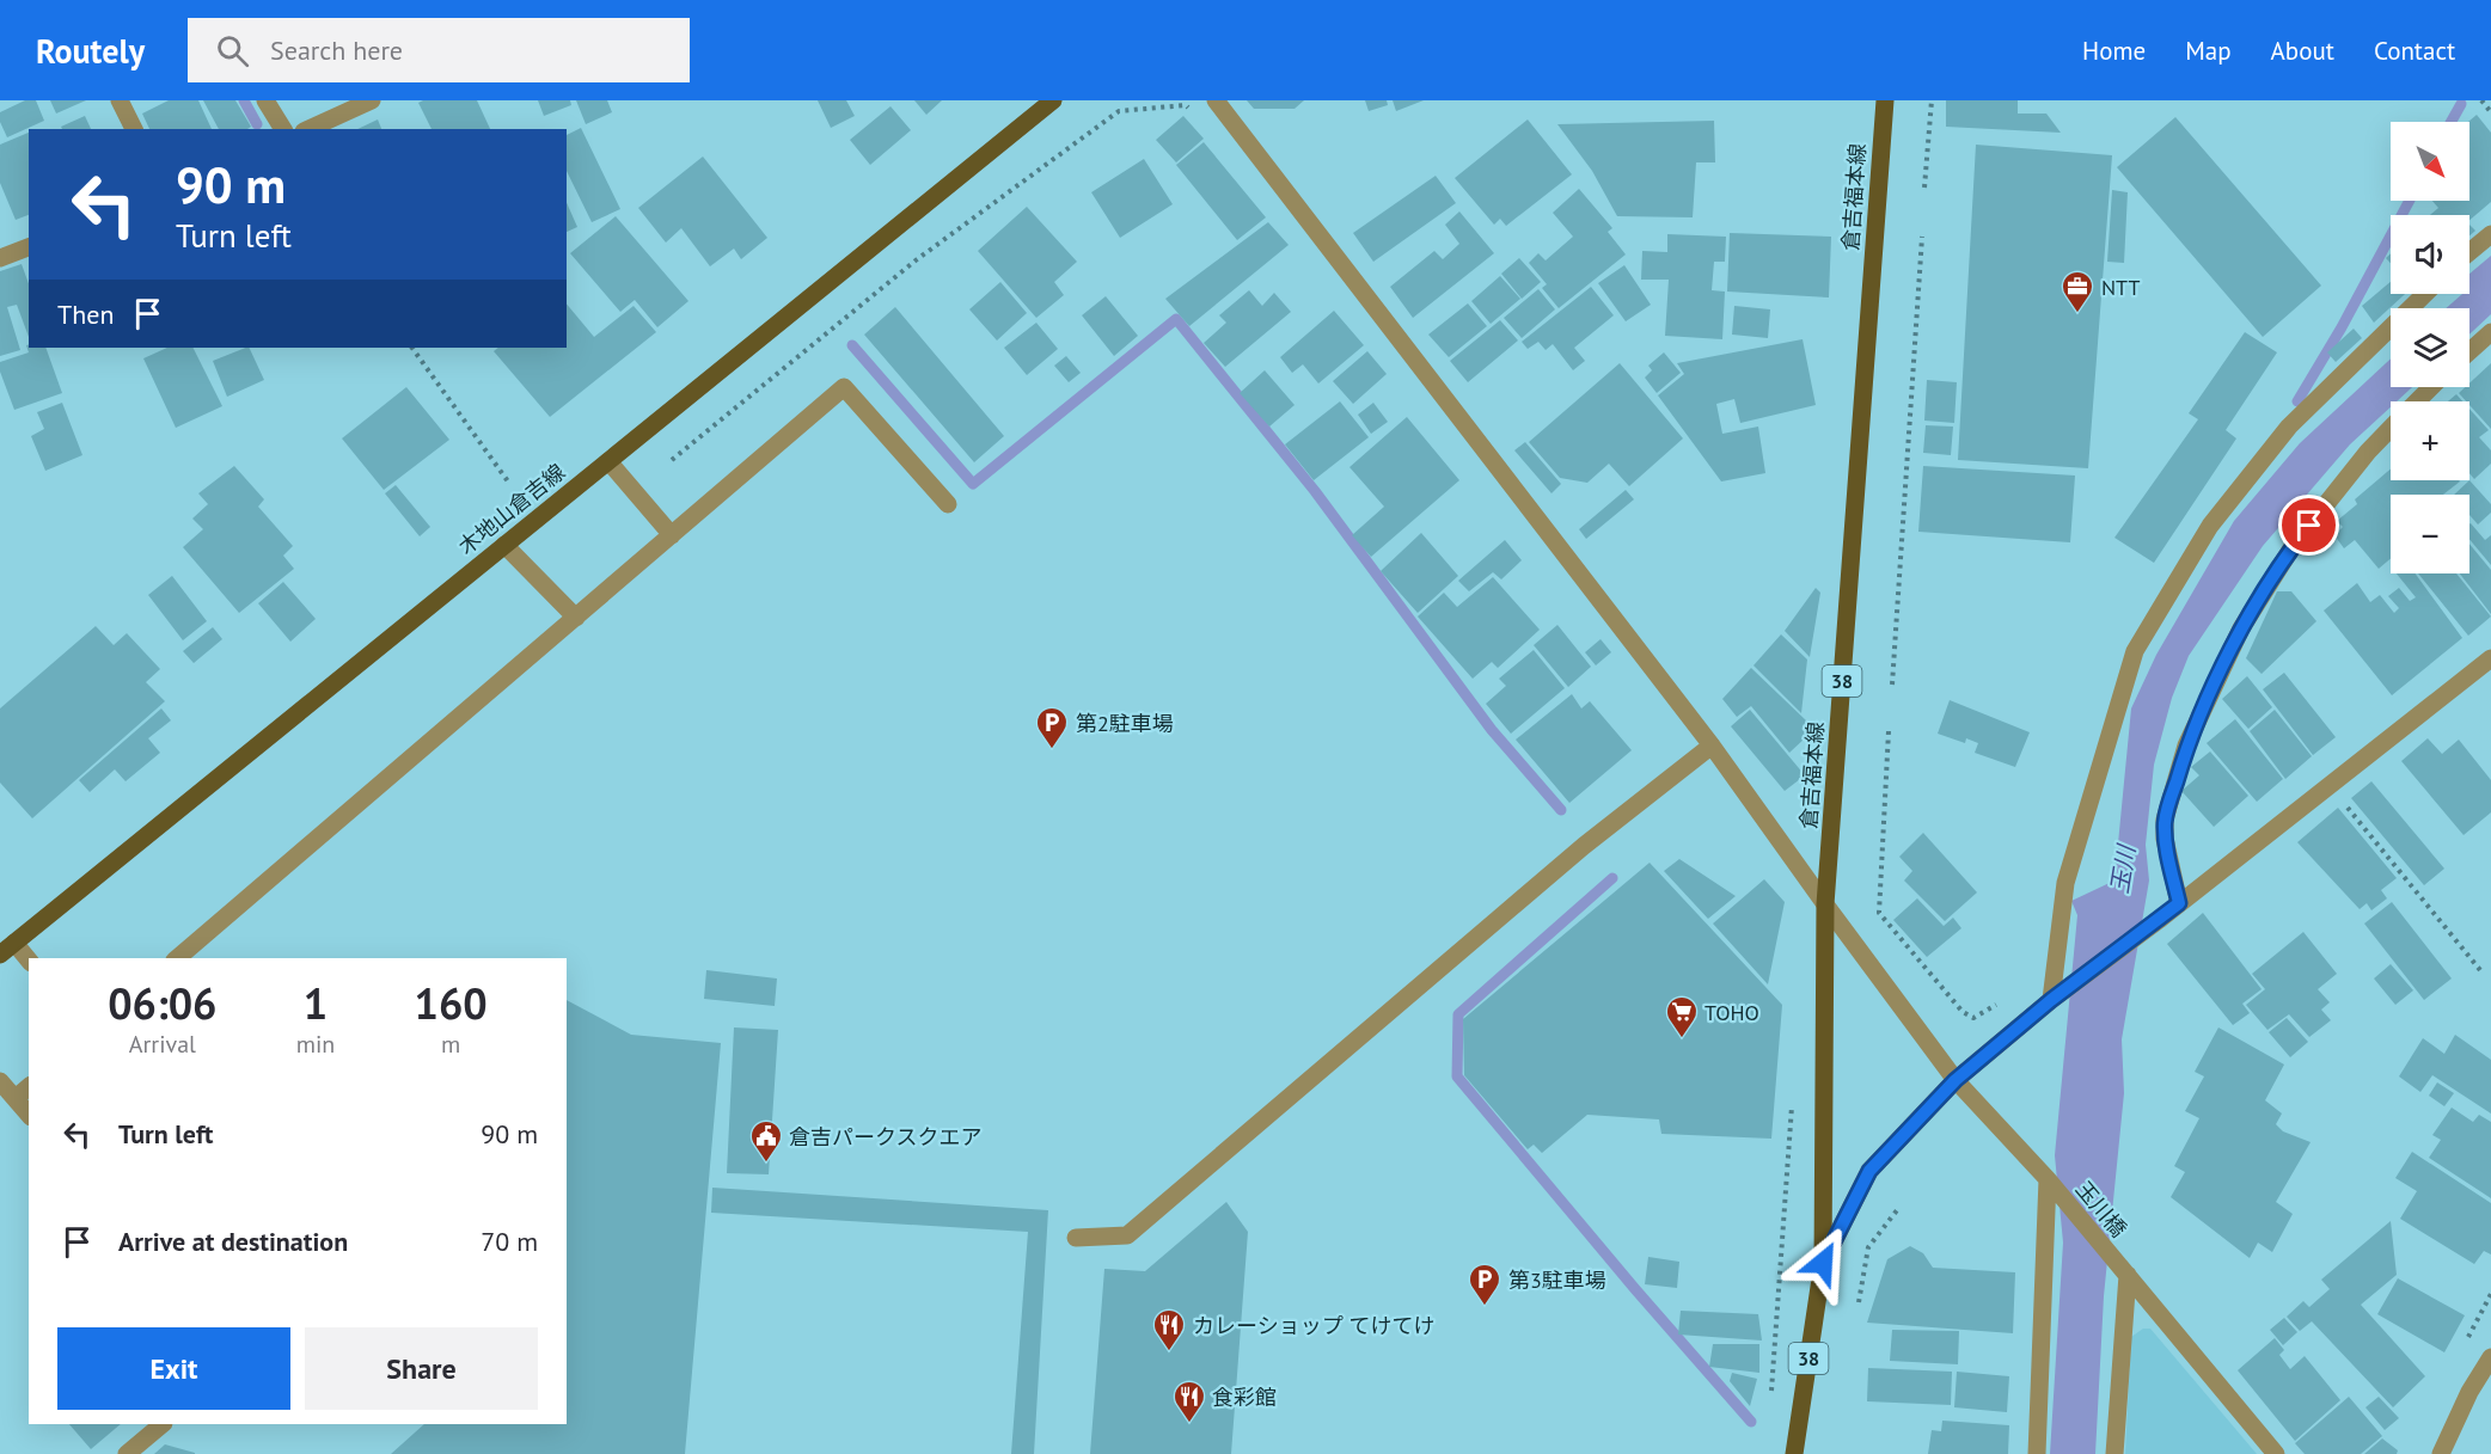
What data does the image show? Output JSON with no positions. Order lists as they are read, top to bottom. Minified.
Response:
{"streets":{"main road":["倉吉福本線","木地山倉吉線","38"],"street":["玉川橋"]},"crossings":[["倉吉福本線","玉川橋"]],"water":["玉川"],"places":{"office":["NTT"],"parking":["第2駐車場","第3駐車場"],"supermarket":["TOHO"],"public building":["倉吉パークスクエア"],"restaurant":["カレーショップ てけてけ","食彩館"]},"north":"bottom right","page":{"header":"Routely","search":"Search here","nav":["Home","Map","About","Contact"],"map_buttons":["+","−"],"turn":["90 m","Turn left"],"then":"Then","eta":["06:06","Arrival","1","min","160","m"],"list":[{"name":"Turn left","value":"90 m"},{"name":"Arrive at destination","value":"70 m"}],"buttons":["Exit","Share"]}}
